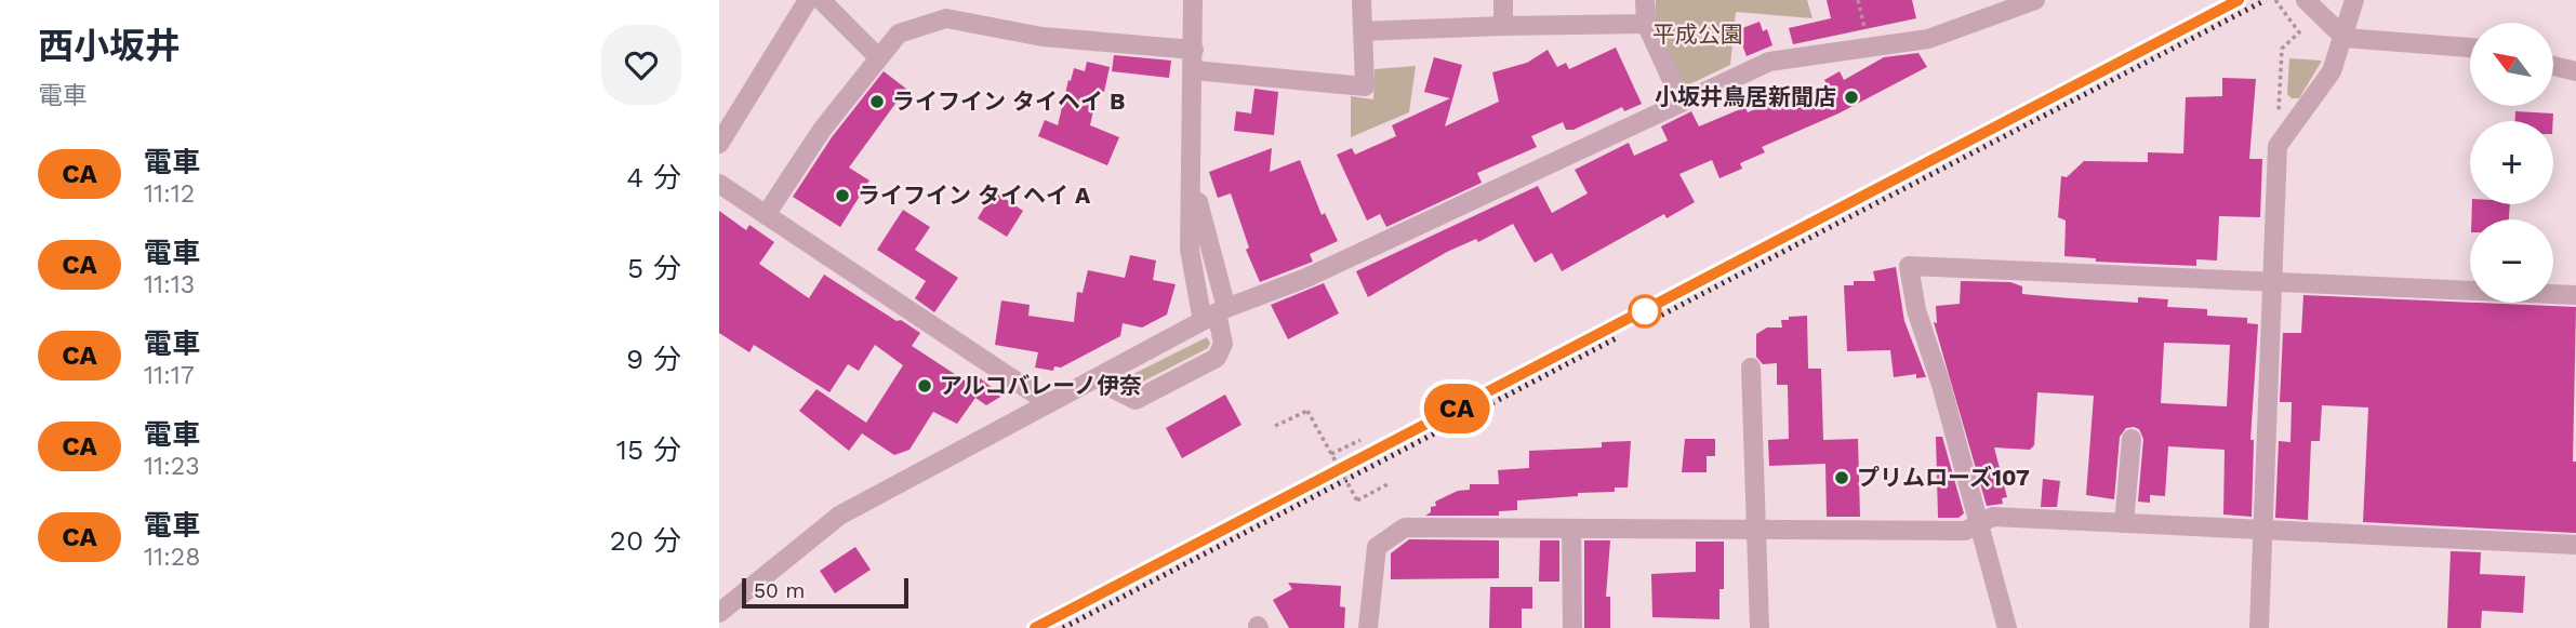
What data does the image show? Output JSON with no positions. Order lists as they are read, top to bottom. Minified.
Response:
{"parks":["平成公園"],"places":["小坂井鳥居新聞店","ライフイン タイヘイ B","ライフイン タイヘイ A","アルコバレーノ伊奈","プリムローズ107"],"scale_bar":"50 m","north":"top left","page":{"heading":["西小坂井","電車"],"on_map":"CA","map_buttons":["+","−"],"list":[{"mark":"CA","name":"電車","note":"11:12","value":"4 分"},{"mark":"CA","name":"電車","note":"11:13","value":"5 分"},{"mark":"CA","name":"電車","note":"11:17","value":"9 分"},{"mark":"CA","name":"電車","note":"11:23","value":"15 分"},{"mark":"CA","name":"電車","note":"11:28","value":"20 分"}],"scale":"50 m"}}
